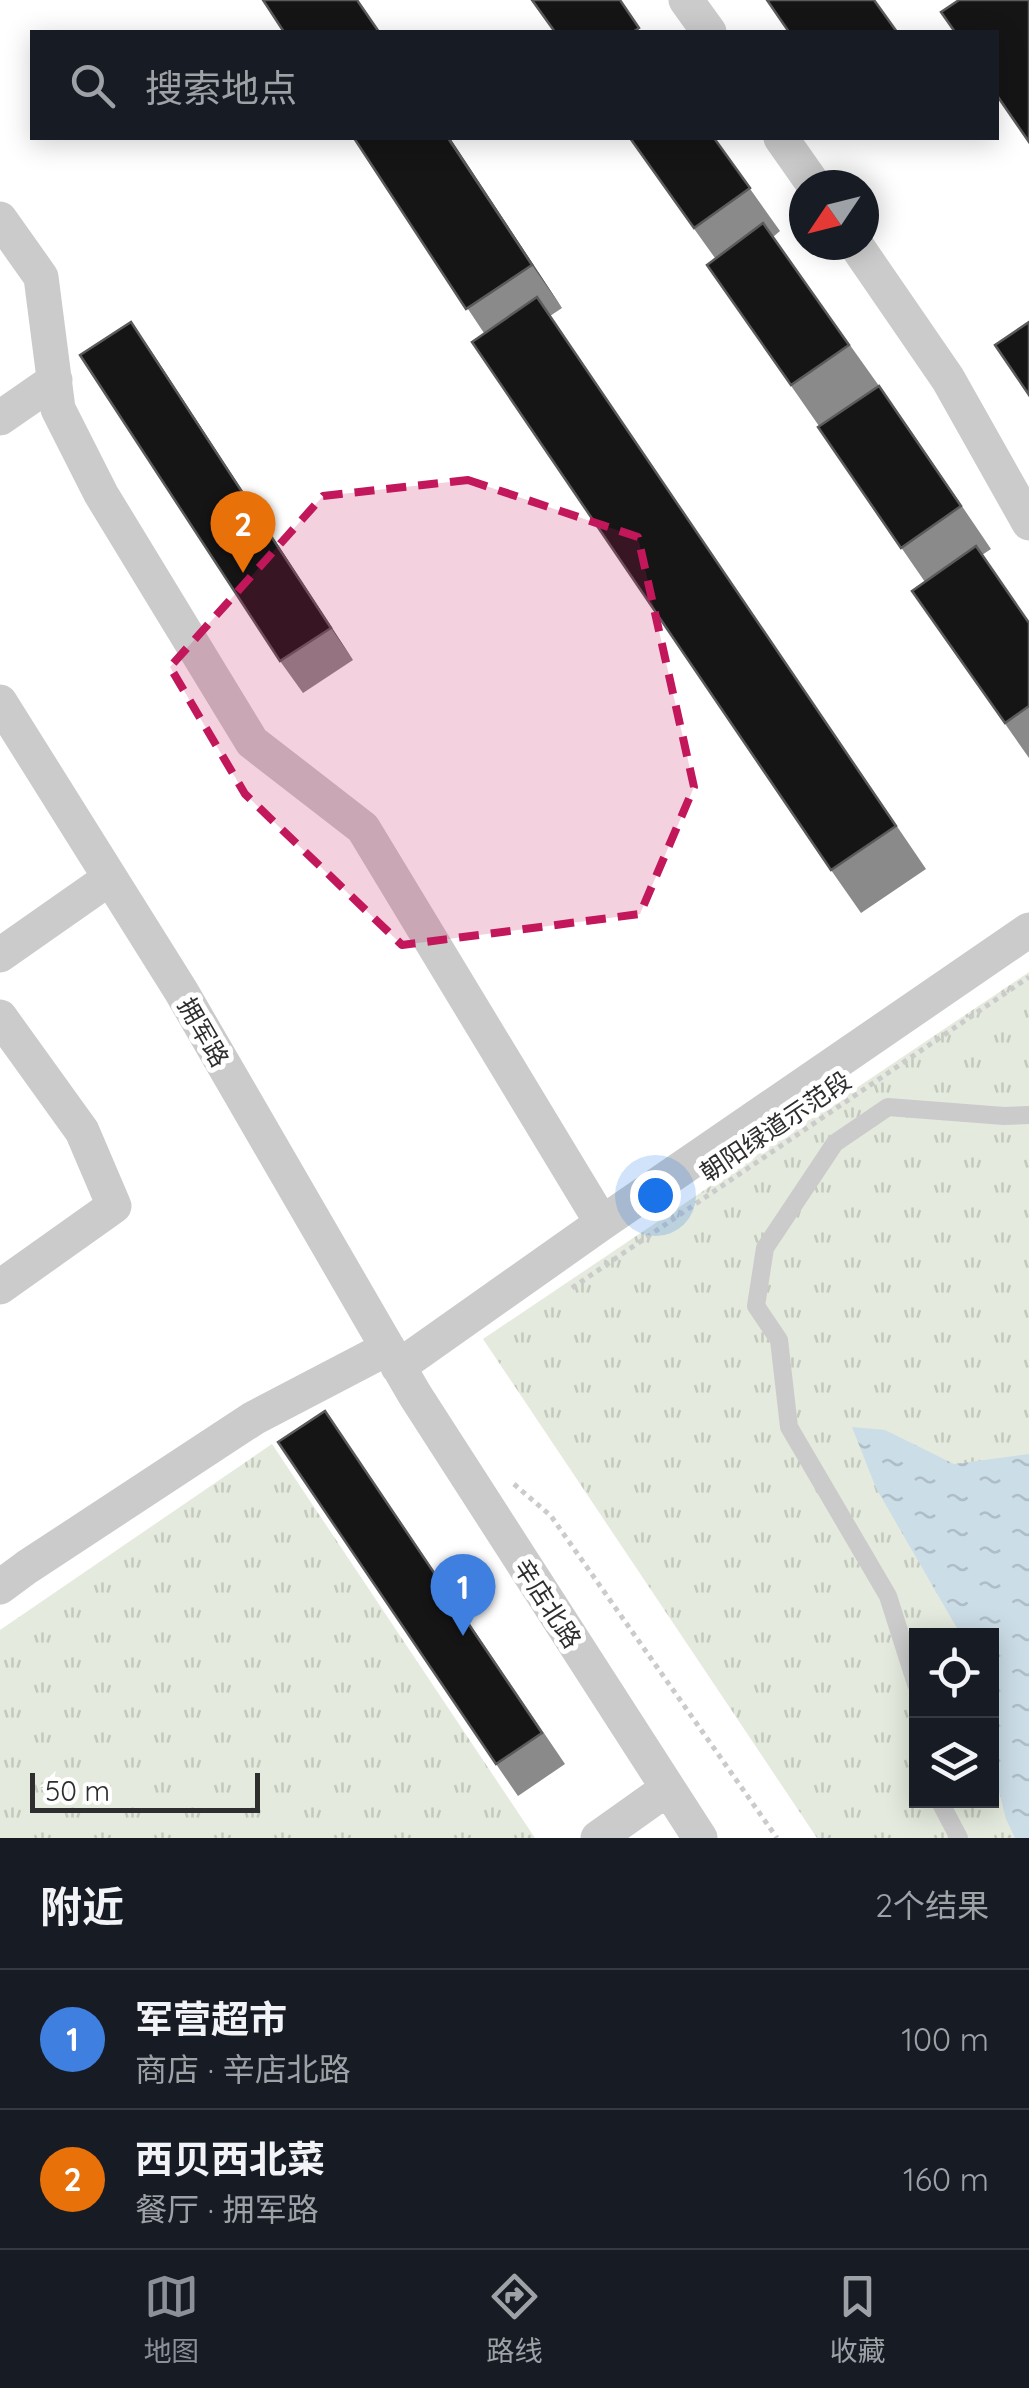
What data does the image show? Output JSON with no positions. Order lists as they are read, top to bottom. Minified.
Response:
{"streets":{"street":["拥军路","辛店北路"],"path":["朝阳绿道示范段"]},"crossings":[["拥军路","辛店北路"]],"scale_bar":"50 m","north":"bottom left","page":{"search":"搜索地点","pins":["2","1"],"scale":"50 m","heading":["附近","2个结果"],"list":[{"mark":"1","name":"军营超市","note":"商店 · 辛店北路","value":"100 m"},{"mark":"2","name":"西贝西北菜","note":"餐厅 · 拥军路","value":"160 m"}],"nav":["地图","路线","收藏"]}}
